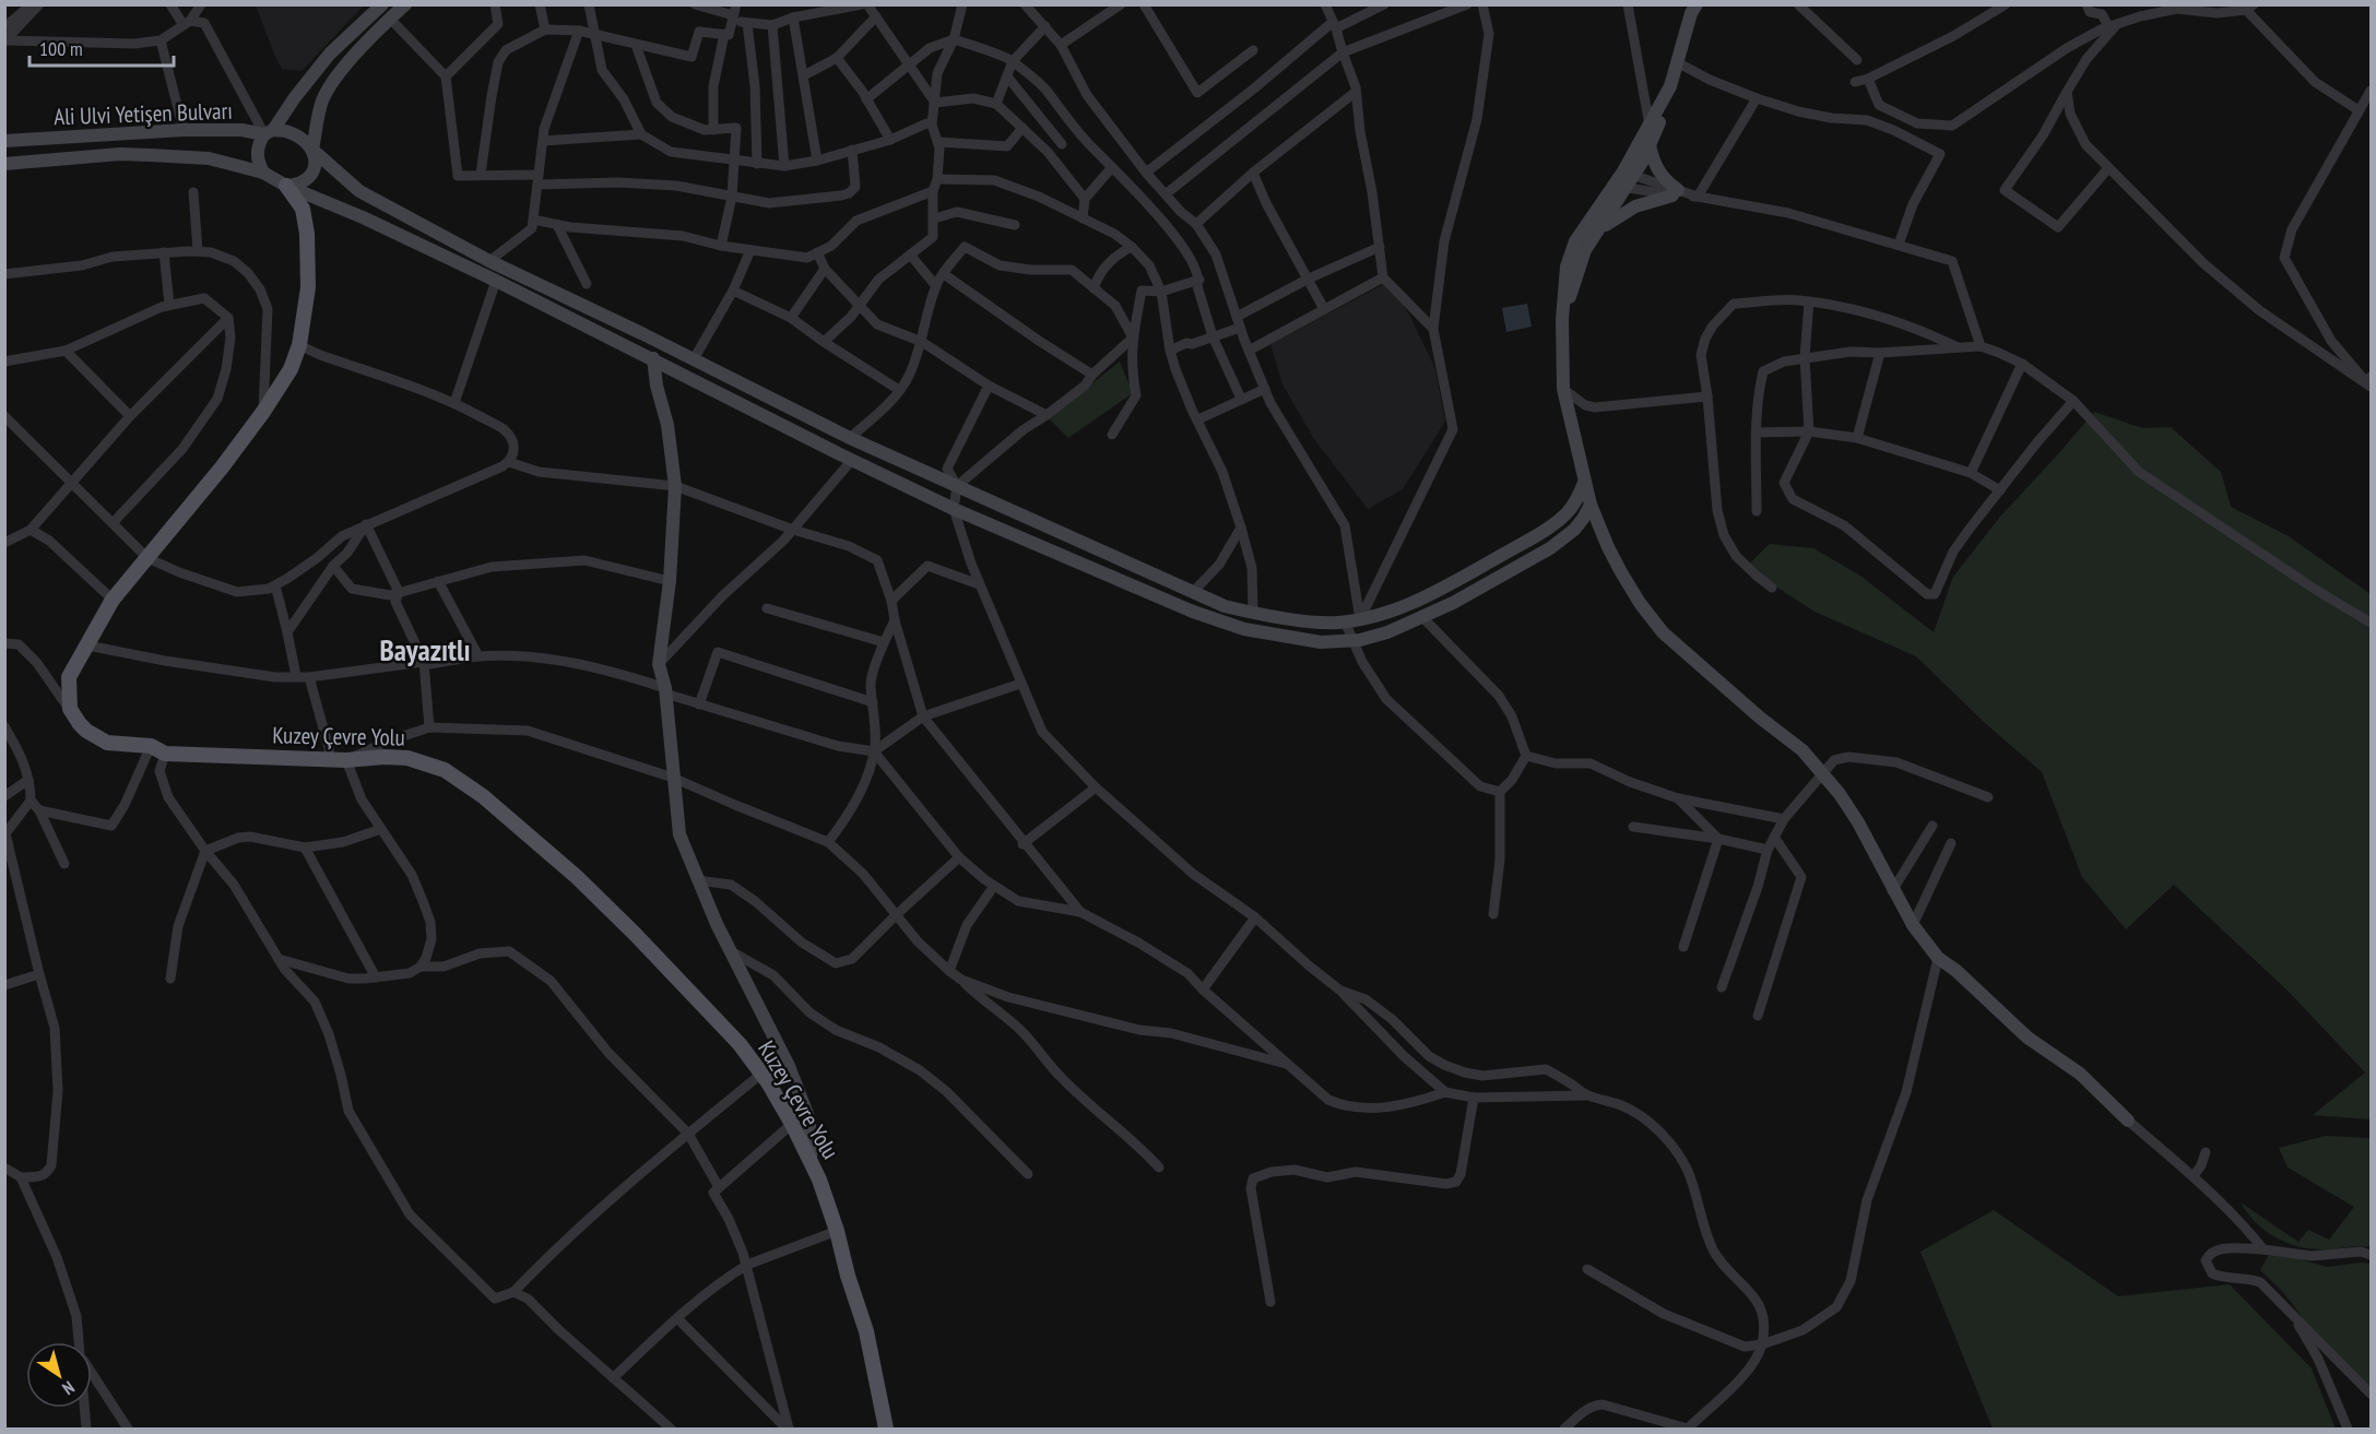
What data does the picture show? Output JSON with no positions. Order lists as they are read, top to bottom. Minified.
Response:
{"streets":{"main road":["Ali Ulvi Yetişen Bulvarı","Kuzey Çevre Yolu"]},"districts":["Bayazıtlı"],"scale_bar":"100 m","north":"bottom right"}
